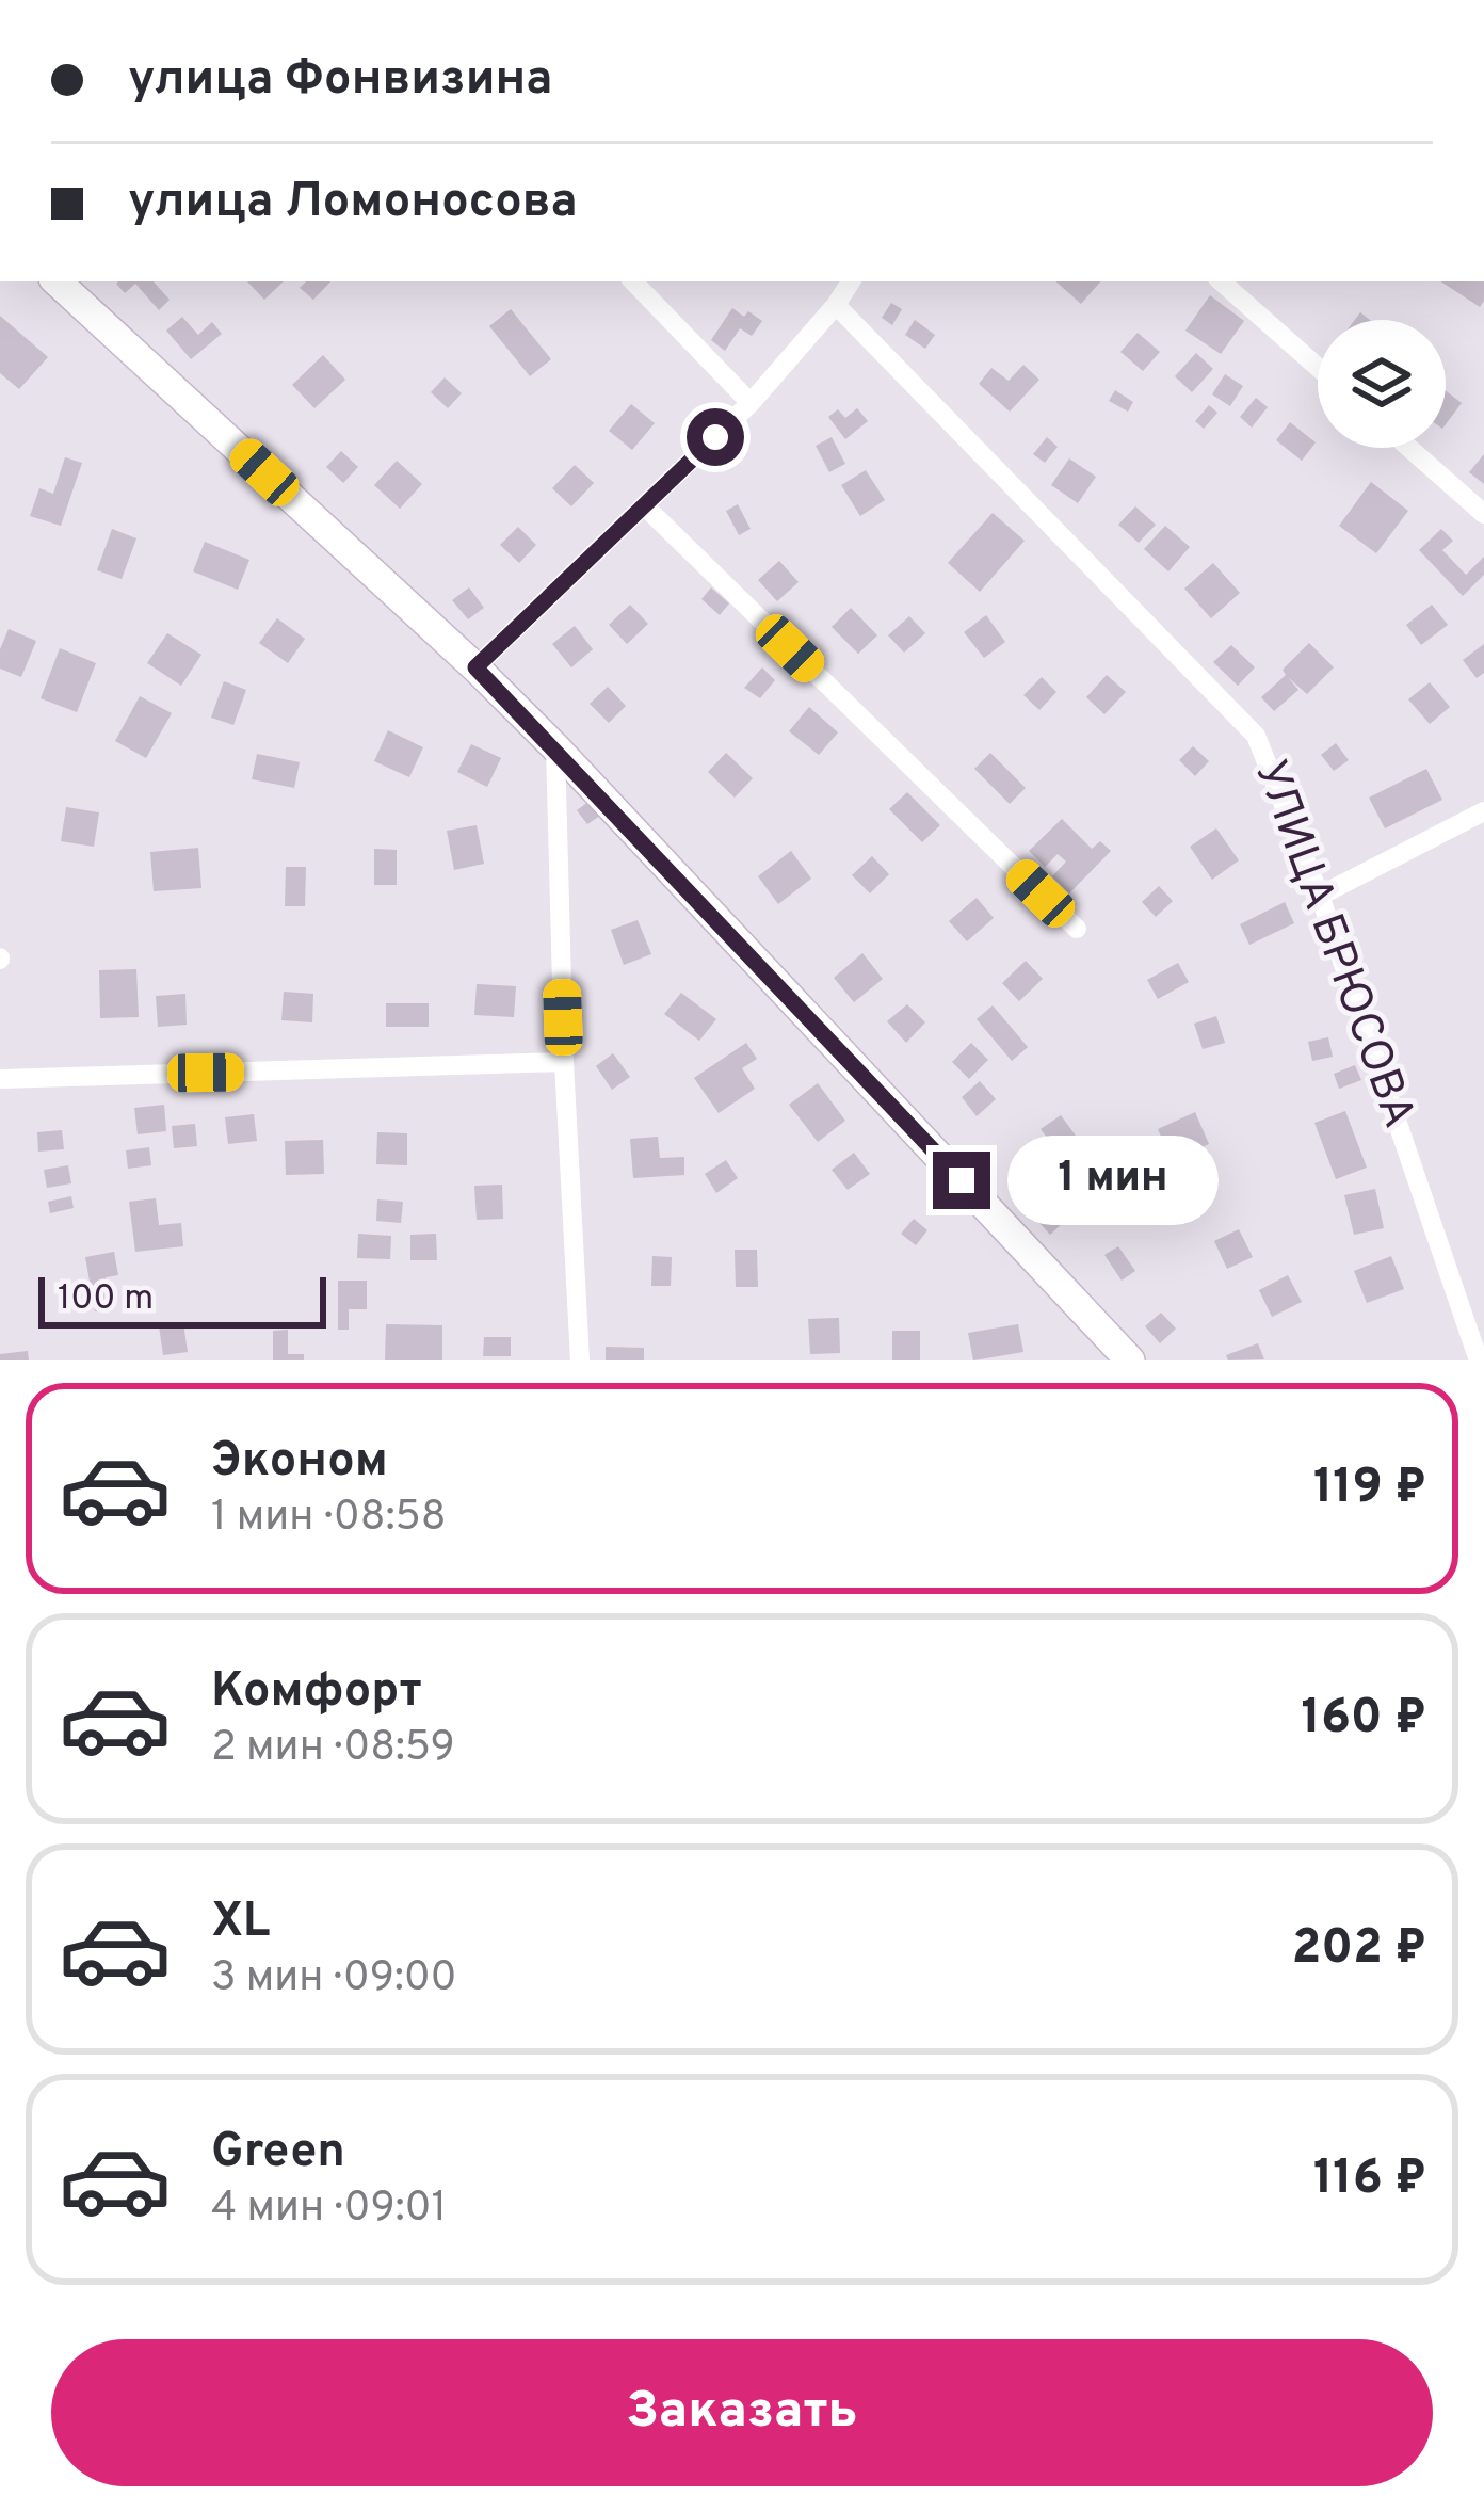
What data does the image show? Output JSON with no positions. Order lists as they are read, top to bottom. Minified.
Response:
{"streets":{"street":["УЛИЦА БРЮСОВА"]},"scale_bar":"100 m","page":{"banner":["улица Фонвизина","улица Ломоносова"],"bubble":"1 мин","scale":"100 m","list":[{"name":"Эконом","note":"1 мин · 08:58","value":"119 ₽"},{"name":"Комфорт","note":"2 мин · 08:59","value":"160 ₽"},{"name":"XL","note":"3 мин · 09:00","value":"202 ₽"},{"name":"Green","note":"4 мин · 09:01","value":"116 ₽"}],"buttons":"Заказать"}}
